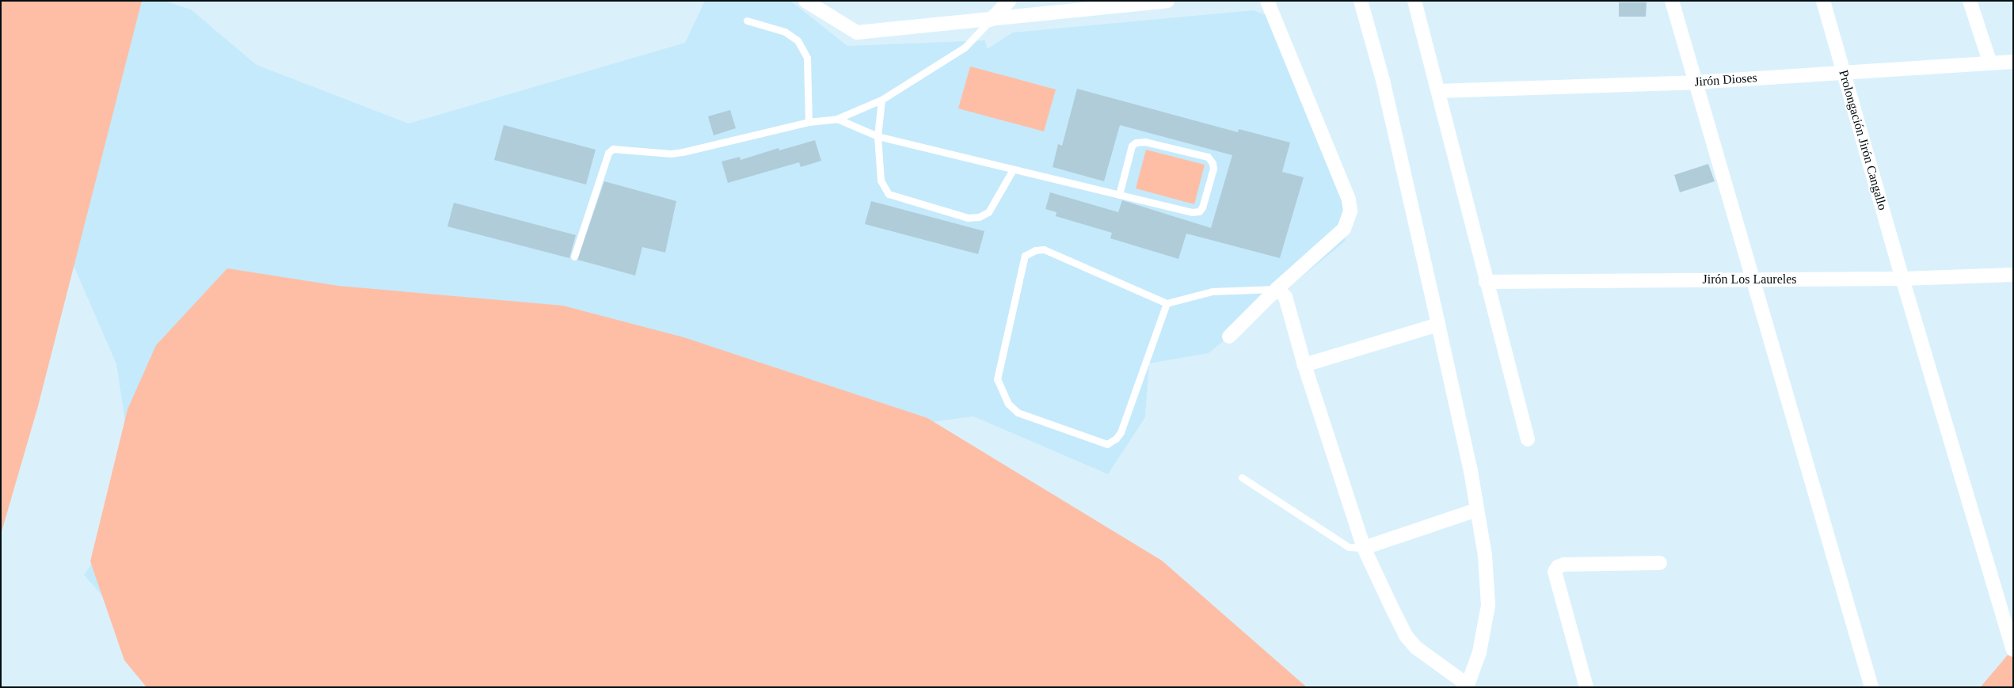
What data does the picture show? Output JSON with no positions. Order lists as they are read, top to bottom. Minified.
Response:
{"streets":{"street":["Jirón Dioses","Prolongación Jirón Cangallo","Jirón Los Laureles"]},"crossings":[["Jirón Dioses","Prolongación Jirón Cangallo"],["Prolongación Jirón Cangallo","Jirón Los Laureles"]]}
